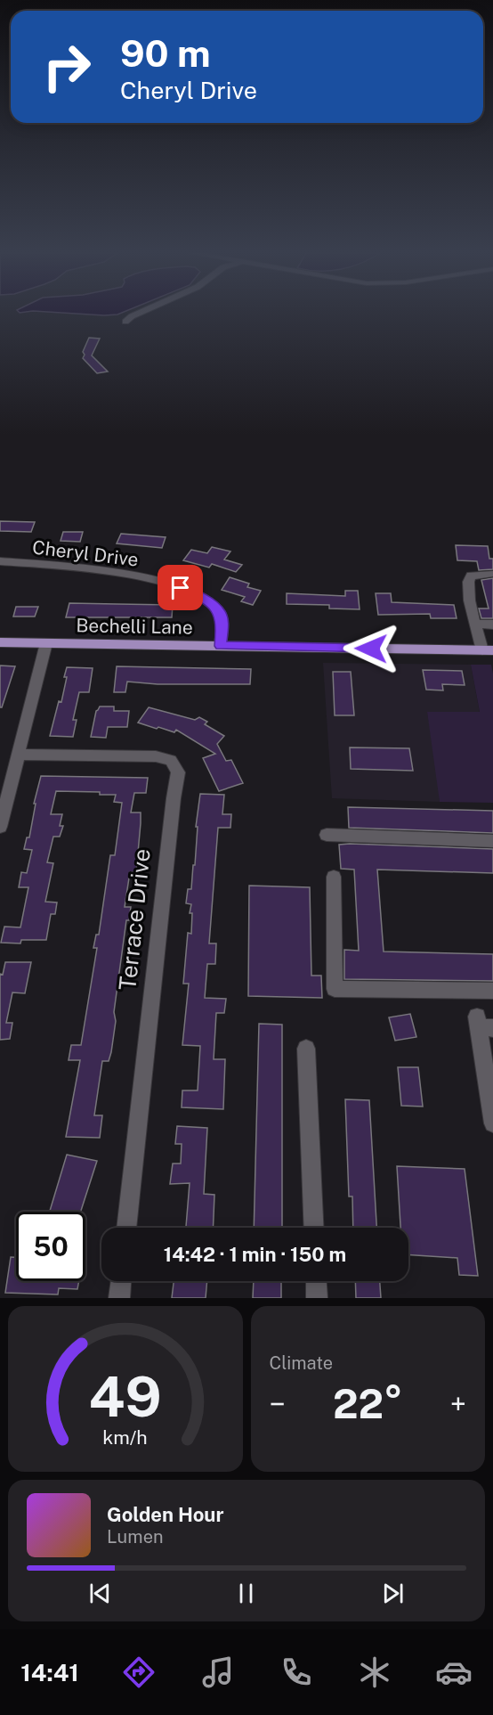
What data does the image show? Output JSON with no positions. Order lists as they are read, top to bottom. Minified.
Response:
{"streets":{"main road":["Bechelli Lane"],"street":["Cheryl Drive","Terrace Drive"]},"crossings":[["Cheryl Drive","Bechelli Lane"]],"page":{"turn":["90 m","Cheryl Drive"],"limit":"50","trip":"14:42 · 1 min · 150 m","tile":"Climate","heat":["−","22°","+"],"song":["Golden Hour","Lumen"],"tabs":"14:41","gauge":["49","km/h"]}}
